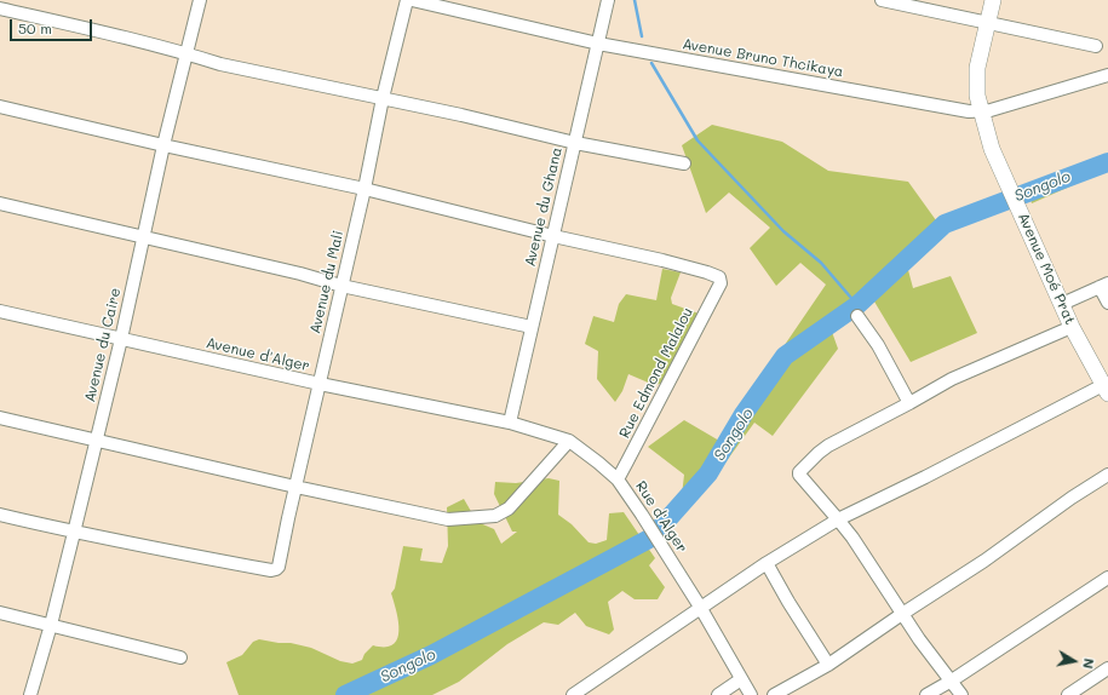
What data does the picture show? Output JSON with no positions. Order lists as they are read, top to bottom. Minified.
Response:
{"streets":{"street":["Avenue Bruno Thcikaya","Avenue du Ghana","Avenue Moé Prat","Avenue du Mali","Avenue du Caire","Avenue d'Alger","Rue Edmond Malalou","Rue d'Alger"]},"crossings":[["Avenue Bruno Thcikaya","Avenue du Ghana"],["Avenue Bruno Thcikaya","Avenue Moé Prat"],["Avenue du Ghana","Avenue d'Alger"],["Avenue du Ghana","Rue Edmond Malalou"],["Avenue du Ghana","Rue d'Alger"],["Avenue du Mali","Avenue du Caire"],["Avenue du Mali","Avenue d'Alger"],["Avenue du Caire","Avenue d'Alger"],["Avenue d'Alger","Rue d'Alger"],["Rue Edmond Malalou","Rue d'Alger"]],"water":["Songolo"],"scale_bar":"50 m","north":"right"}
